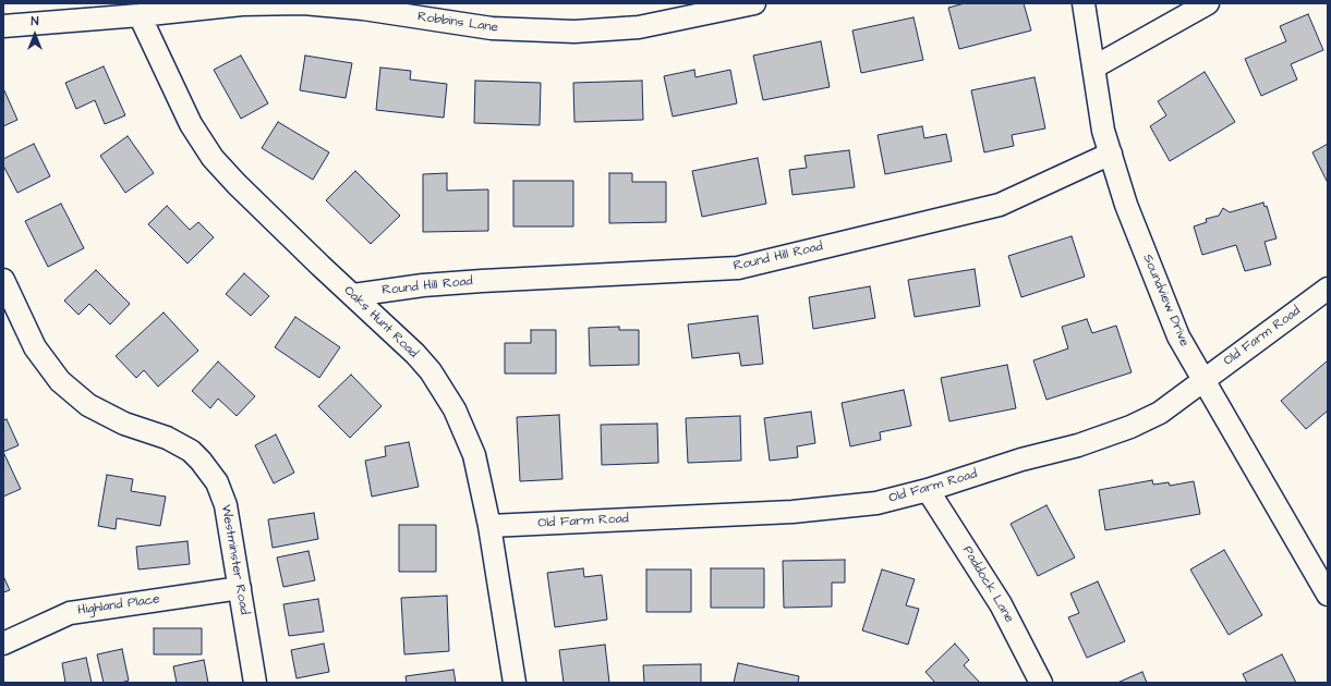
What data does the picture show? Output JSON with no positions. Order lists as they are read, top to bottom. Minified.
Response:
{"streets":{"street":["Robbins Lane","Round Hill Road","Soundview Drive","Oaks Hunt Road","Old Farm Road","Westminster Road","Paddock Lane","Highland Place"]},"crossings":[["Robbins Lane","Oaks Hunt Road"],["Round Hill Road","Soundview Drive"],["Round Hill Road","Oaks Hunt Road"],["Soundview Drive","Old Farm Road"],["Oaks Hunt Road","Old Farm Road"],["Old Farm Road","Paddock Lane"],["Westminster Road","Highland Place"]],"north":"top"}
